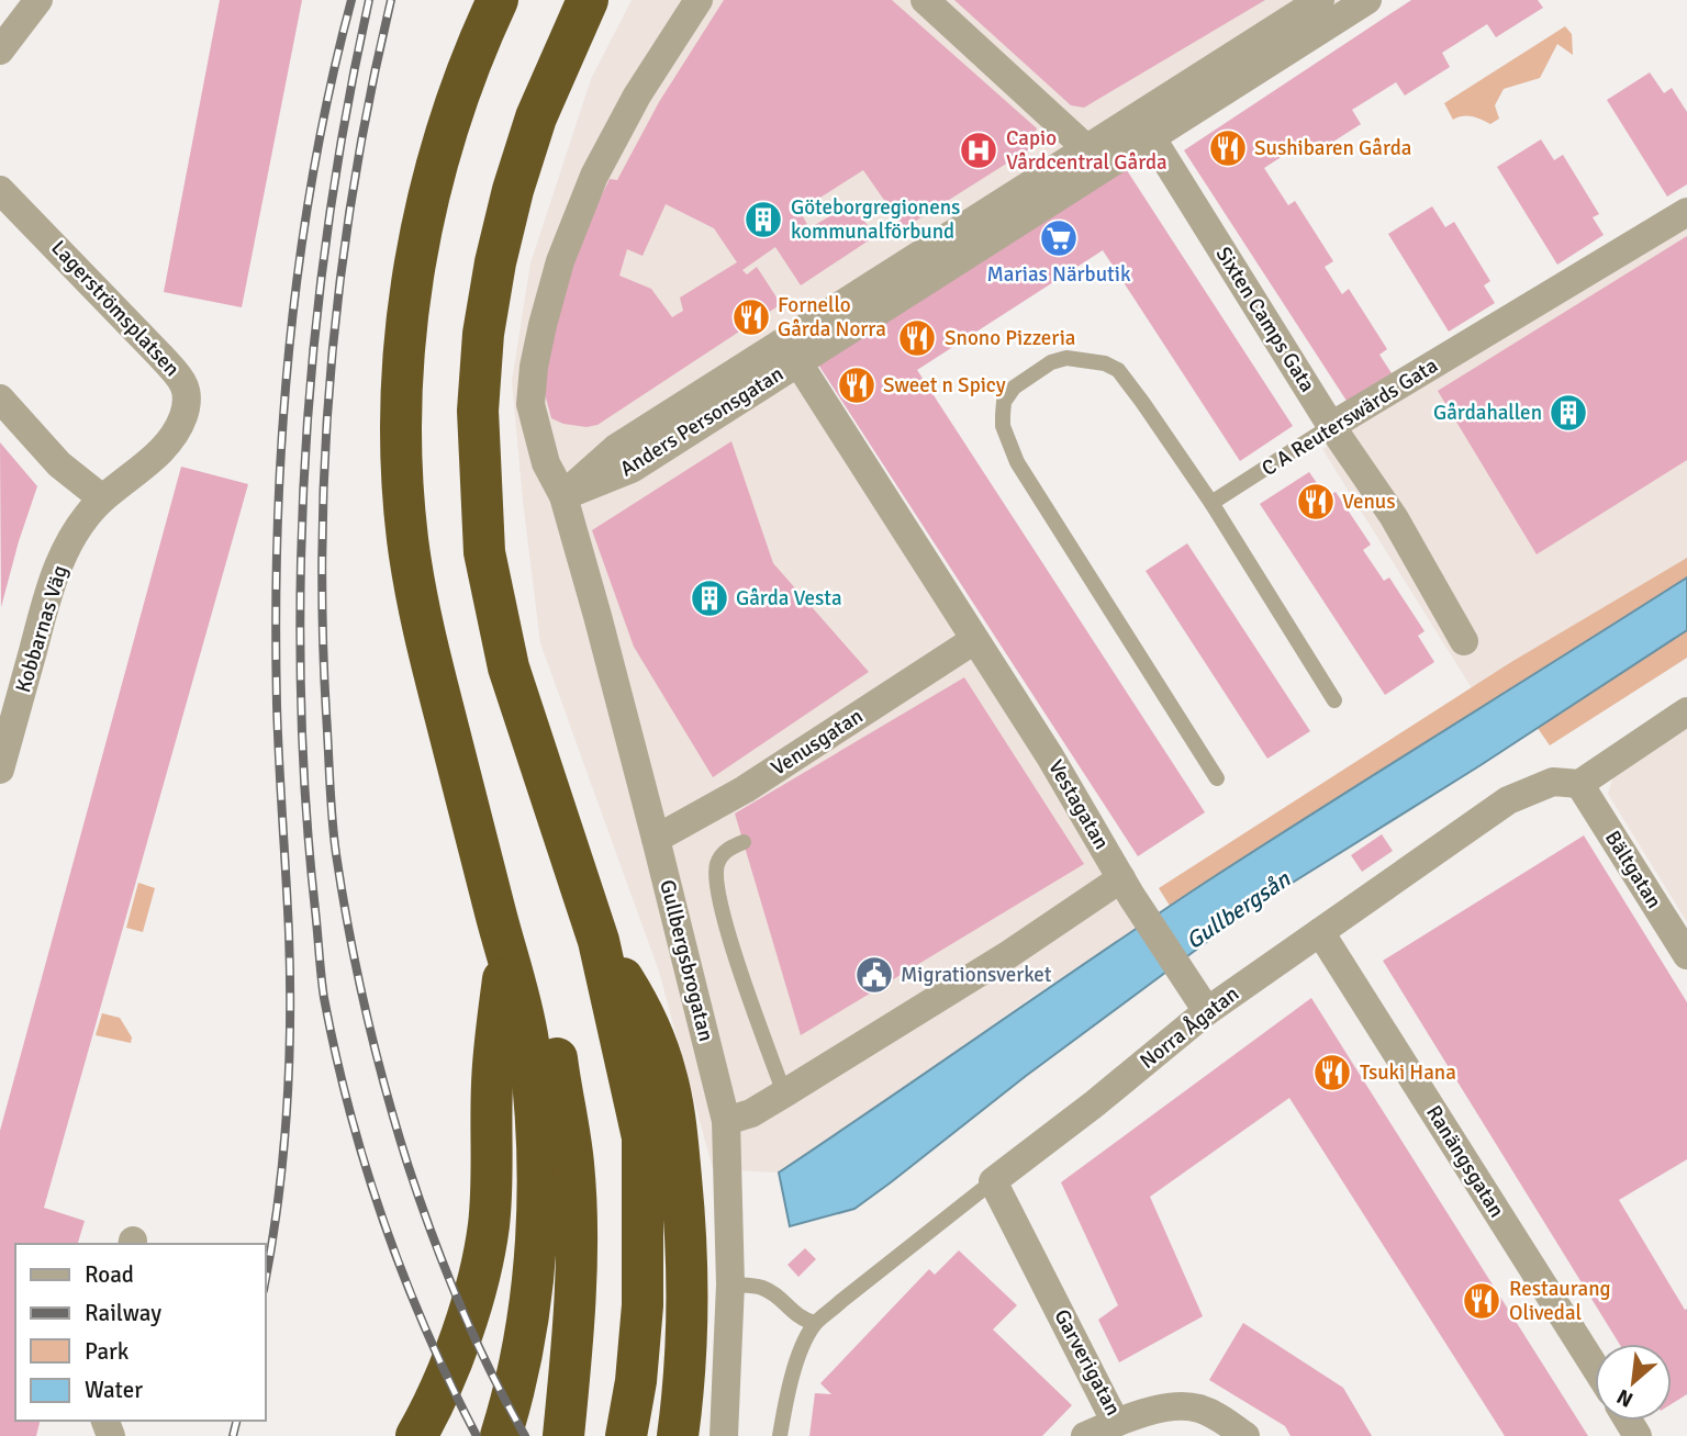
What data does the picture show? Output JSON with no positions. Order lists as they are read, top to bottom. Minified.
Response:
{"streets":{"street":["Lagerströmsplatsen","Sixten Camps Gata","C A Reuterswärds Gata","Anders Personsgatan","Kobbarnas Väg","Venusgatan","Vestagatan","Bältgatan","Gullbergsbrogatan","Norra Ågatan","Ranängsgatan","Garverigatan"]},"crossings":[["Lagerströmsplatsen","Kobbarnas Väg"],["Sixten Camps Gata","C A Reuterswärds Gata"],["Sixten Camps Gata","Anders Personsgatan"],["Anders Personsgatan","Vestagatan"],["Anders Personsgatan","Gullbergsbrogatan"],["Venusgatan","Vestagatan"],["Venusgatan","Gullbergsbrogatan"],["Vestagatan","Norra Ågatan"],["Bältgatan","Norra Ågatan"],["Norra Ågatan","Ranängsgatan"],["Norra Ågatan","Garverigatan"]],"water":["Gullbergsån"],"places":{"restaurant":["Sushibaren Gårda","Fornello Gårda Norra","Snono Pizzeria","Sweet n Spicy","Venus","Tsuki Hana","Restaurang Olivedal"],"hospital":["Capio Vårdcentral Gårda"],"building":["Göteborgregionens kommunalförbund","Gårdahallen","Gårda Vesta"],"supermarket":["Marias Närbutik"],"public building":["Migrationsverket"]},"legend":["Road","Railway","Park","Water"],"north":"bottom left"}
